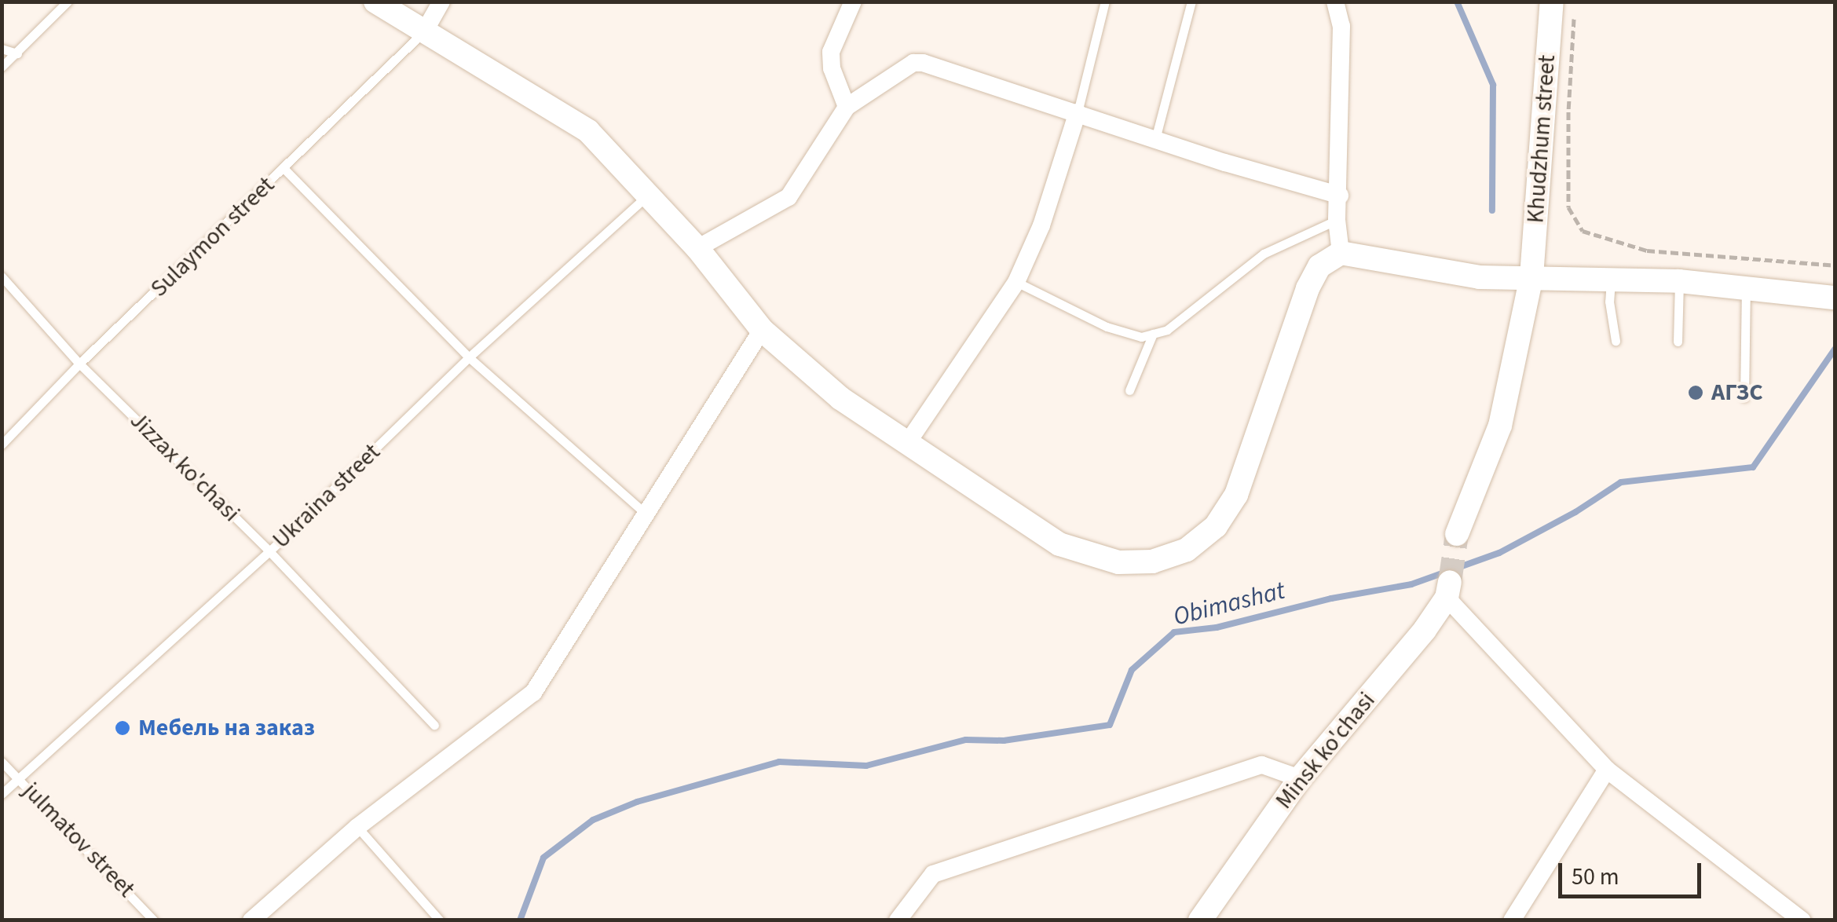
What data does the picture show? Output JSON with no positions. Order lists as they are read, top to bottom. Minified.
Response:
{"streets":{"street":["Khudzhum street","Minsk ko'chasi"],"lane":["Sulaymon street","Jizzax ko'chasi","Ukraina street","julmatov street"]},"crossings":[["Sulaymon street","Jizzax ko'chasi"],["Jizzax ko'chasi","Ukraina street"],["Ukraina street","julmatov street"]],"water":["Obimashat"],"places":["АГЗС","Мебель на заказ"],"scale_bar":"50 m"}
